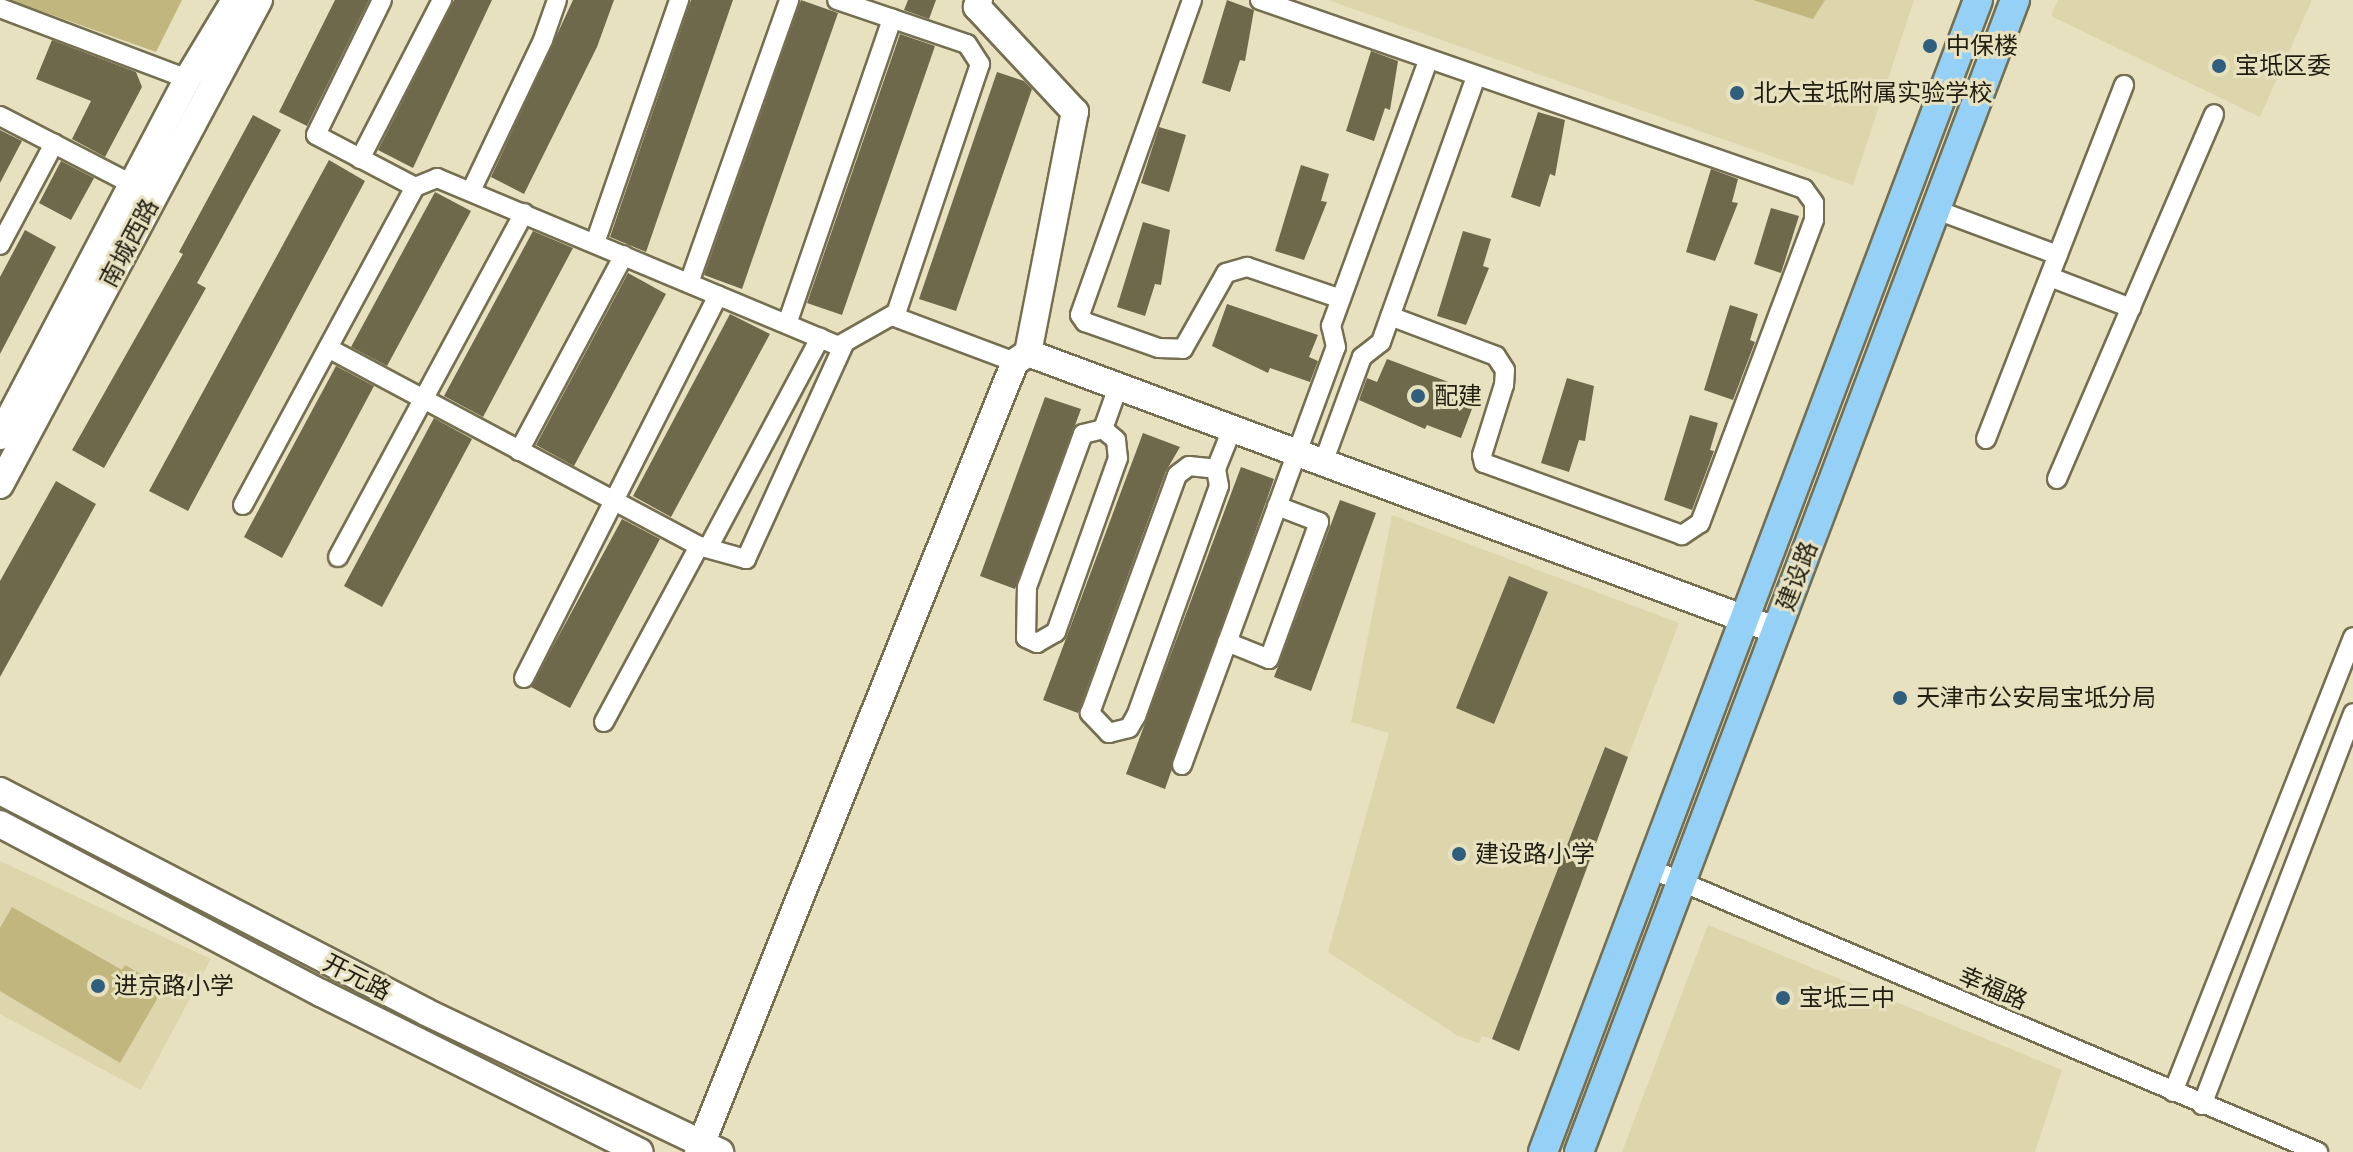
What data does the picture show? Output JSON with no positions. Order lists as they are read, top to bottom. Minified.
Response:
{"streets":{"main road":["南城西路","建设路","开元路"],"street":["幸福路"]},"crossings":[["建设路","幸福路"]],"places":["中保楼","宝坻区委","北大宝坻附属实验学校","配建","天津市公安局宝坻分局","建设路小学","进京路小学","宝坻三中"]}
